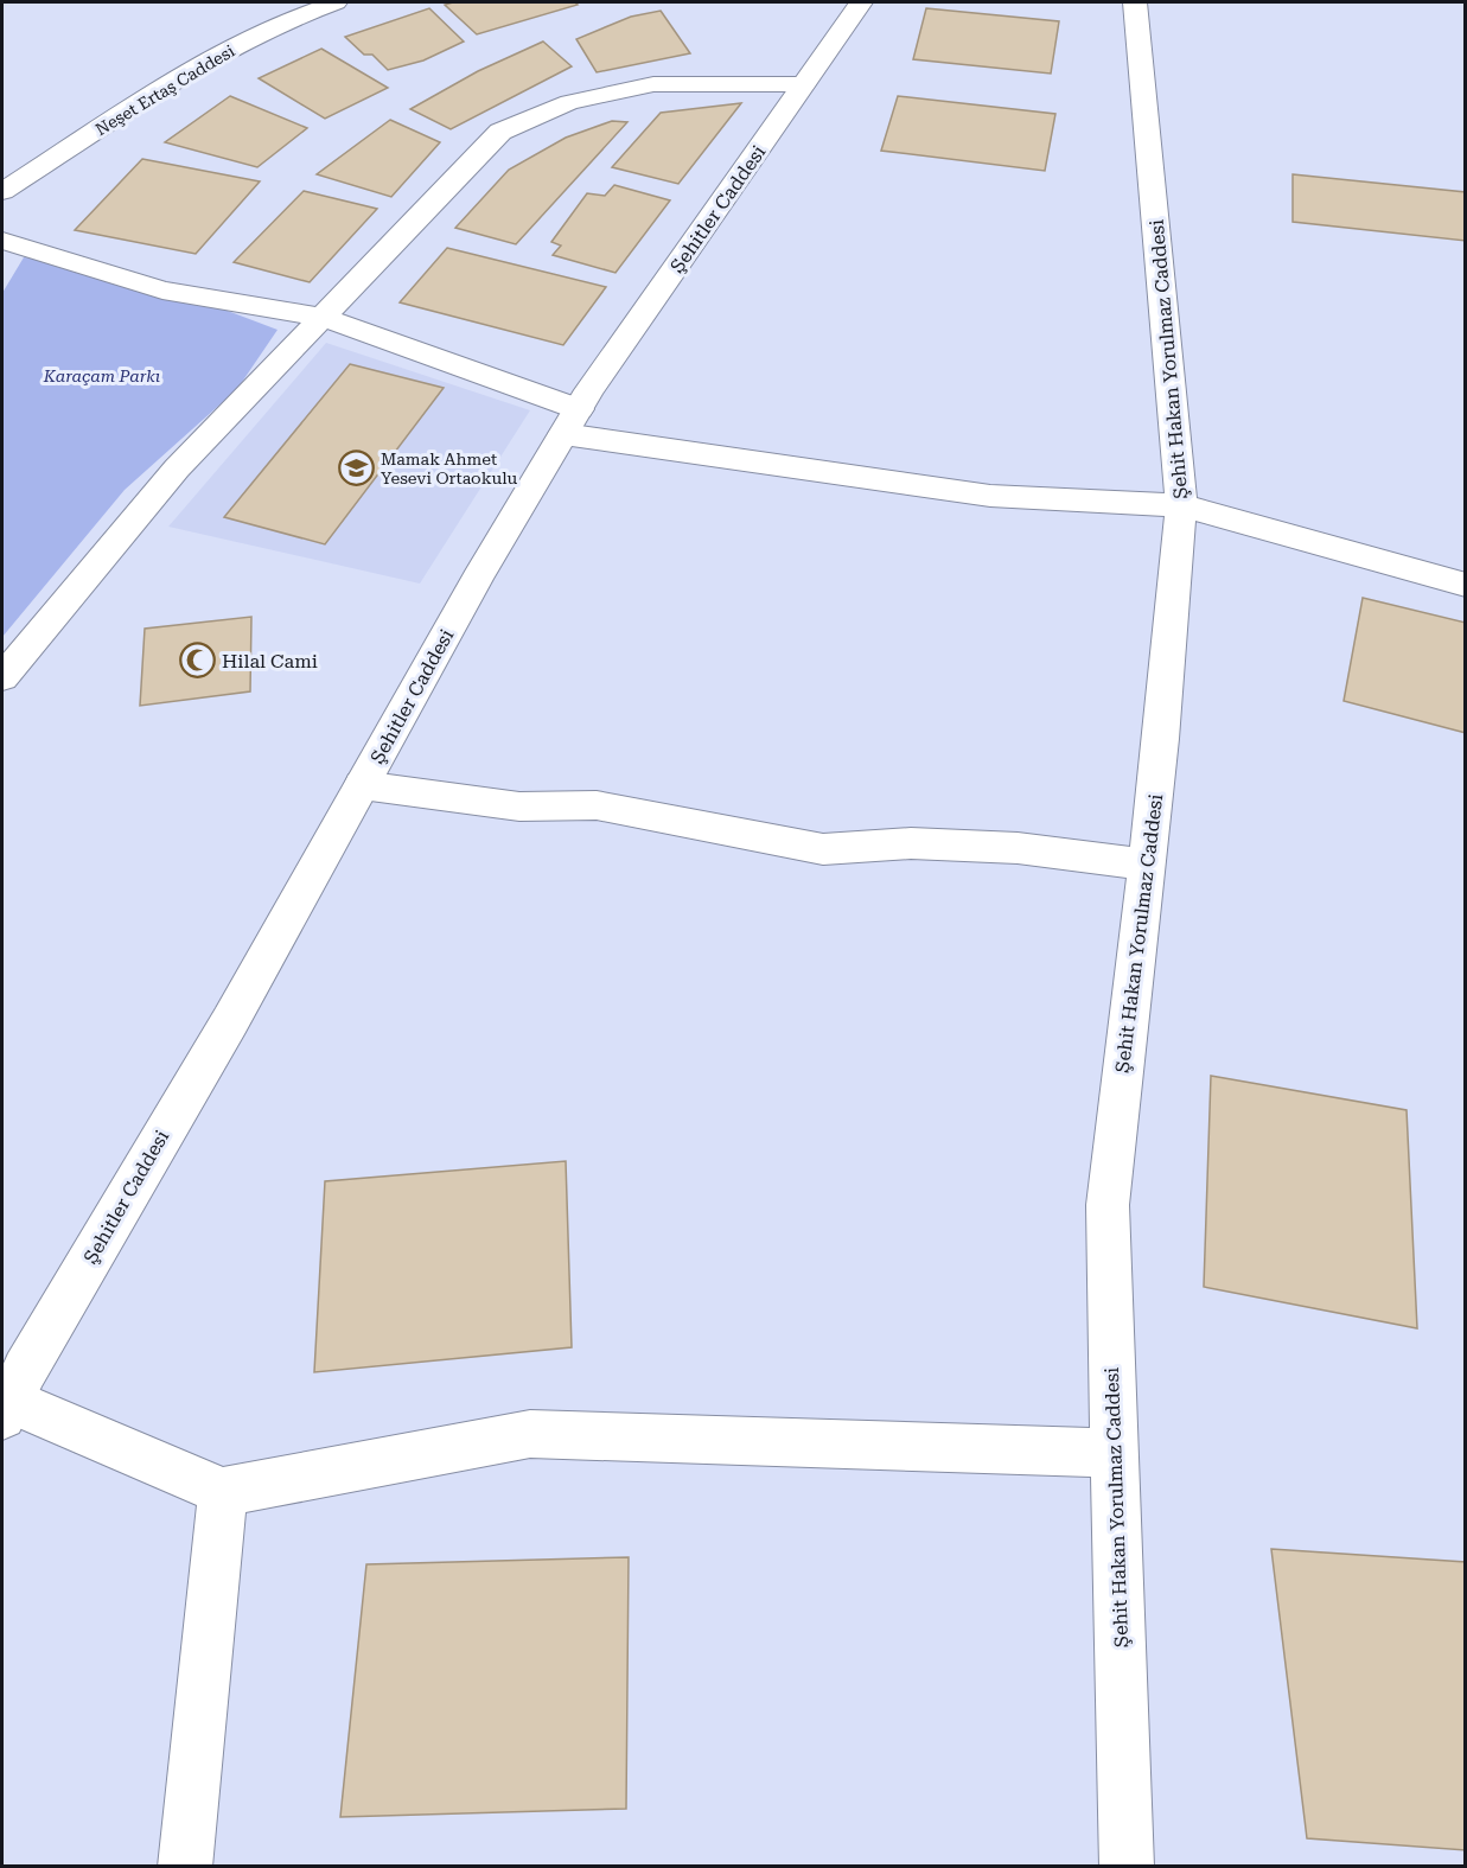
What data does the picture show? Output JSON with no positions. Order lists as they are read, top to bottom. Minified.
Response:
{"streets":{"street":["Neşet Ertaş Caddesi","Şehitler Caddesi","Şehit Hakan Yorulmaz Caddesi"]},"parks":["Karaçam Parkı"],"places":{"school or university":["Mamak Ahmet Yesevi Ortaokulu"],"mosque":["Hilal Cami"]}}
